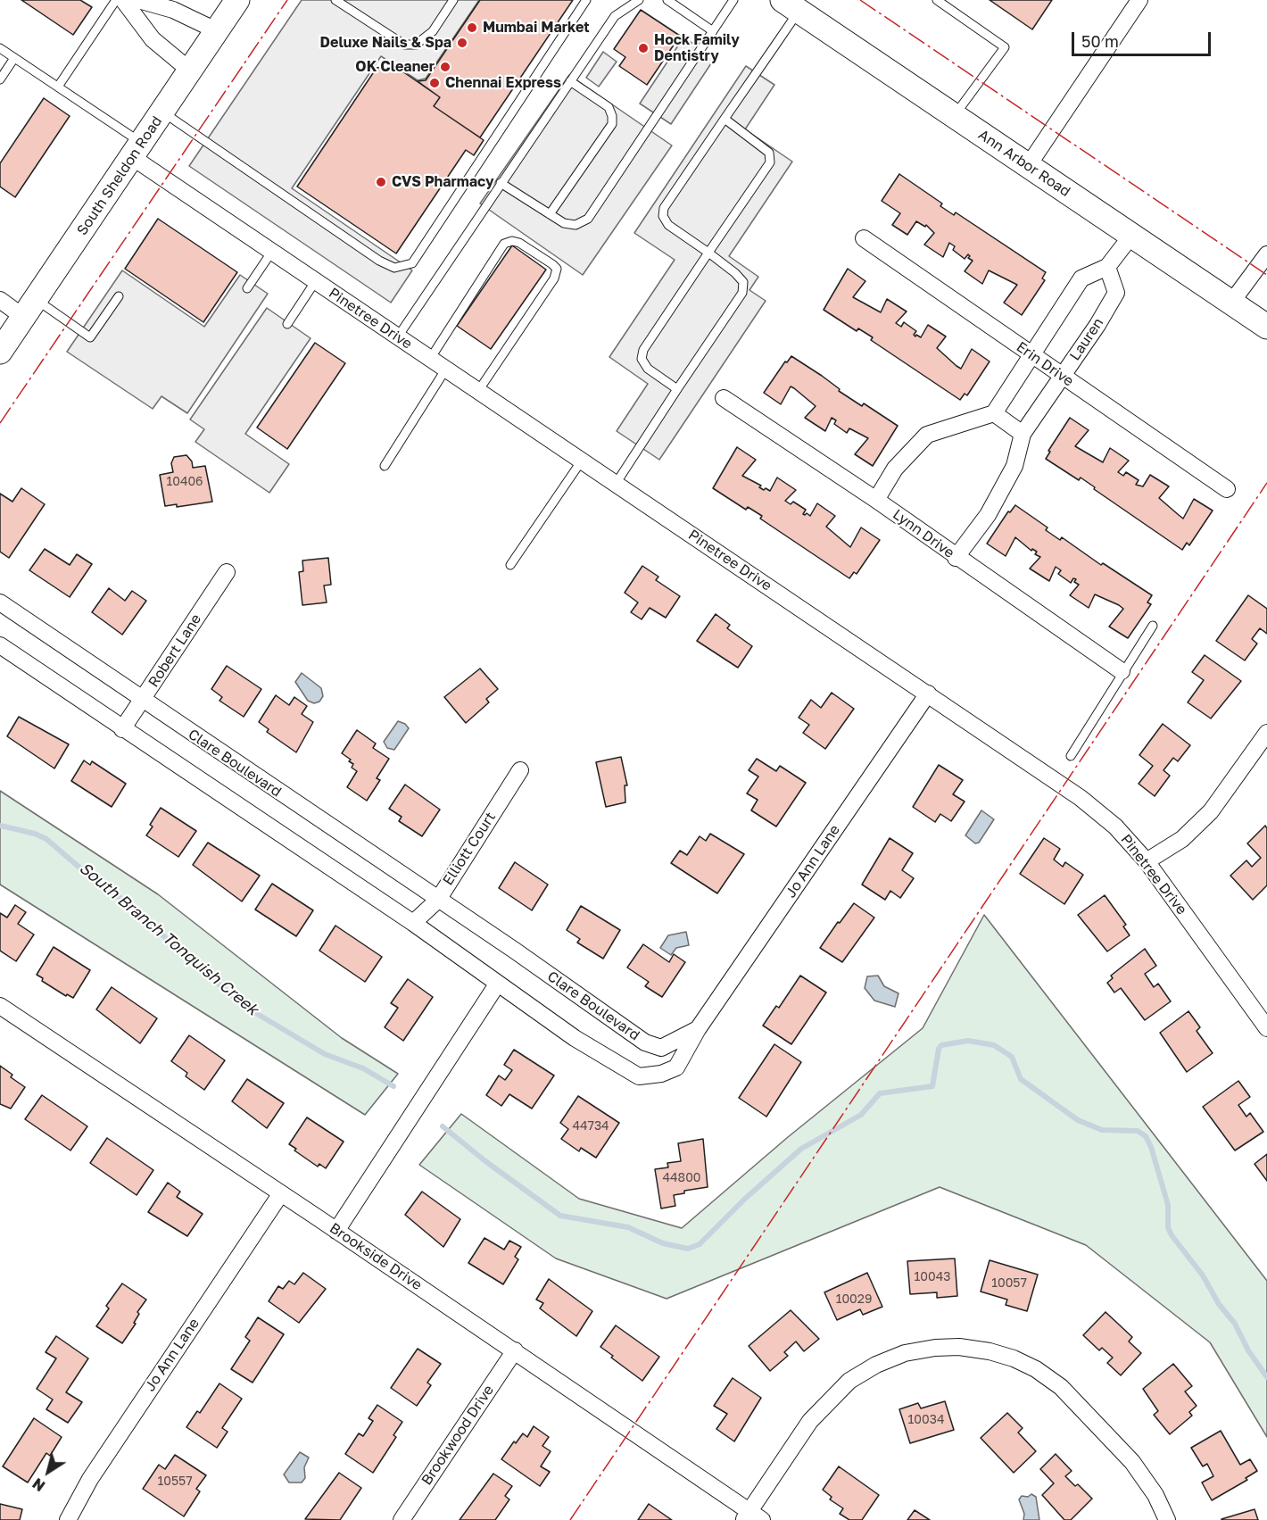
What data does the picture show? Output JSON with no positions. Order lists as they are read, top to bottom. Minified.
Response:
{"streets":{"main road":["Ann Arbor Road","South Sheldon Road"],"street":["Pinetree Drive","Lauren","Erin Drive","Lynn Drive","Robert Lane","Clare Boulevard","Elliott Court","Jo Ann Lane","Brookside Drive","Brookwood Drive"]},"crossings":[["South Sheldon Road","Pinetree Drive"],["Pinetree Drive","Jo Ann Lane"],["Lauren","Erin Drive"],["Lauren","Lynn Drive"],["Robert Lane","Clare Boulevard"],["Clare Boulevard","Elliott Court"],["Clare Boulevard","Jo Ann Lane"],["Jo Ann Lane","Brookside Drive"],["Brookside Drive","Brookwood Drive"]],"water":["South Branch Tonquish Creek"],"places":["Mumbai Market","Deluxe Nails & Spa","Hock Family Dentistry","OK Cleaner","Chennai Express","CVS Pharmacy"],"house_numbers":["10406","44734","44800","10043","10057","10029","10034","10557"],"scale_bar":"50 m","north":"bottom left"}
